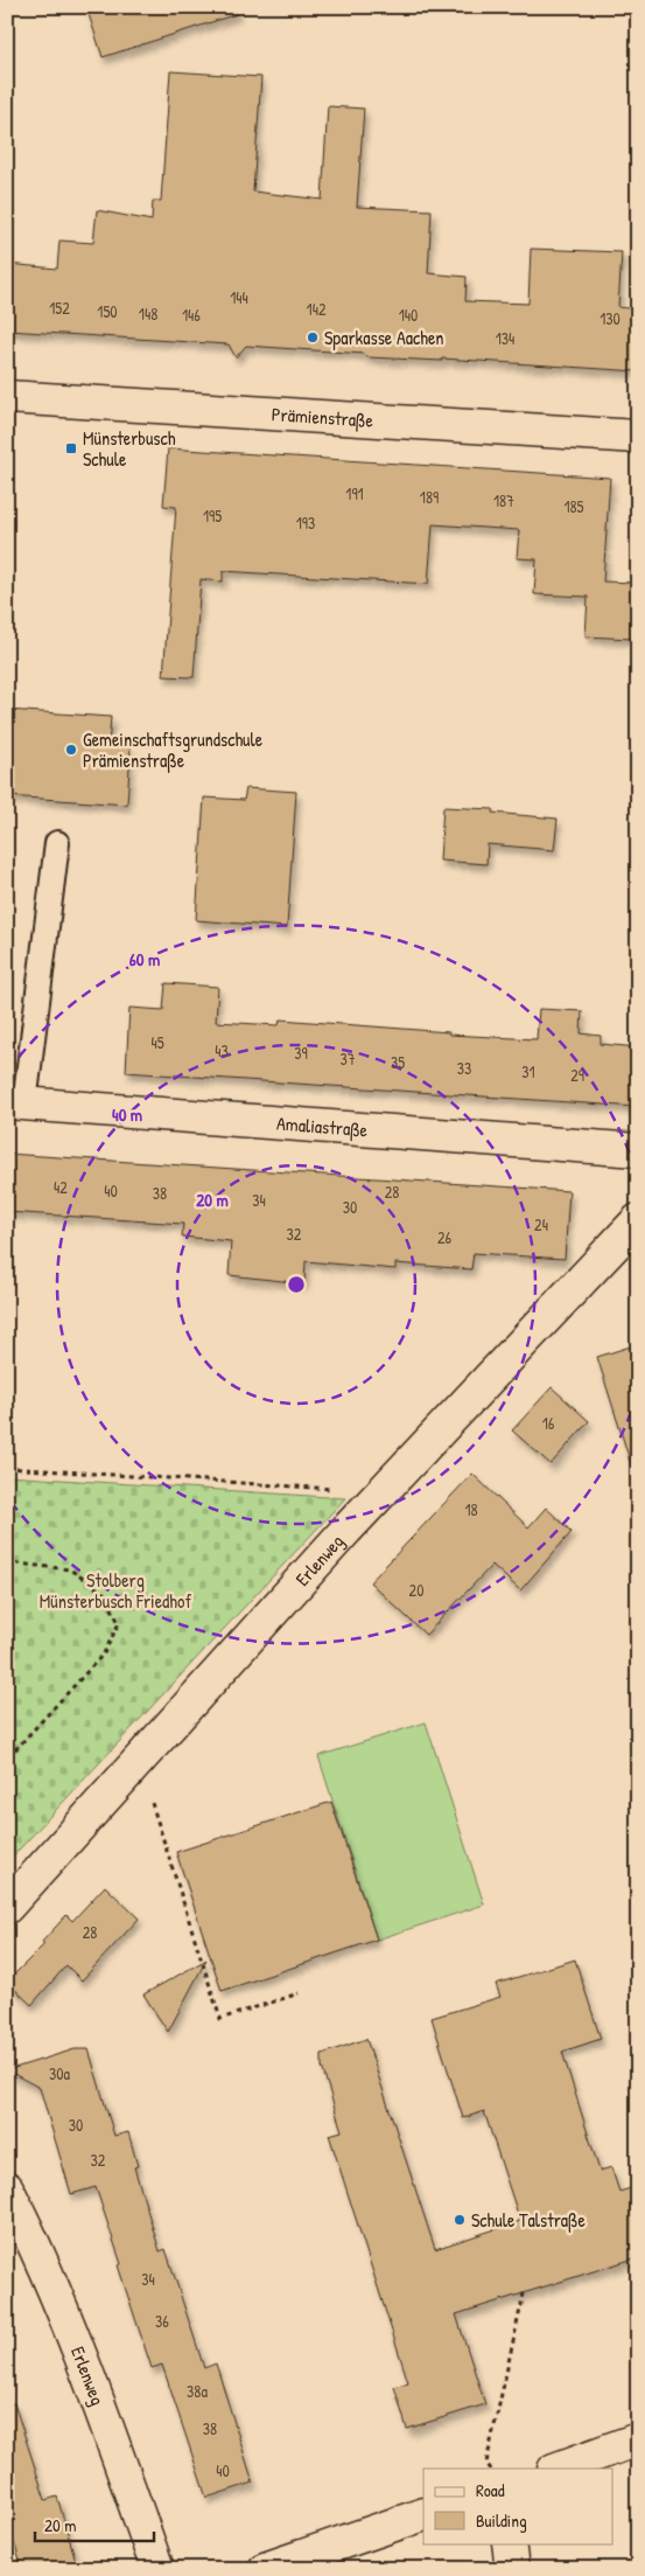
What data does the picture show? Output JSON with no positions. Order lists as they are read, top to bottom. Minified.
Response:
{"streets":{"street":["Prämienstraße","Amaliastraße","Erlenweg"]},"parks":["Stolberg Münsterbusch Friedhof"],"places":{"other":["Sparkasse Aachen","Gemeinschaftsgrundschule Prämienstraße","Schule Talstraße"],"transit":["Münsterbusch Schule"]},"house_numbers":["144","152","142","150","148","146","140","130","134","191","189","187","185","195","193","45","43","39","37","35","33","31","29","42","40","28","38","34","30","24","32","26","16","18","20","28","30a","30","32","34","36","38a","38","40"],"legend":["Road","Building"],"scale_bar":"20 m","rings":["60 m","40 m","20 m"]}
